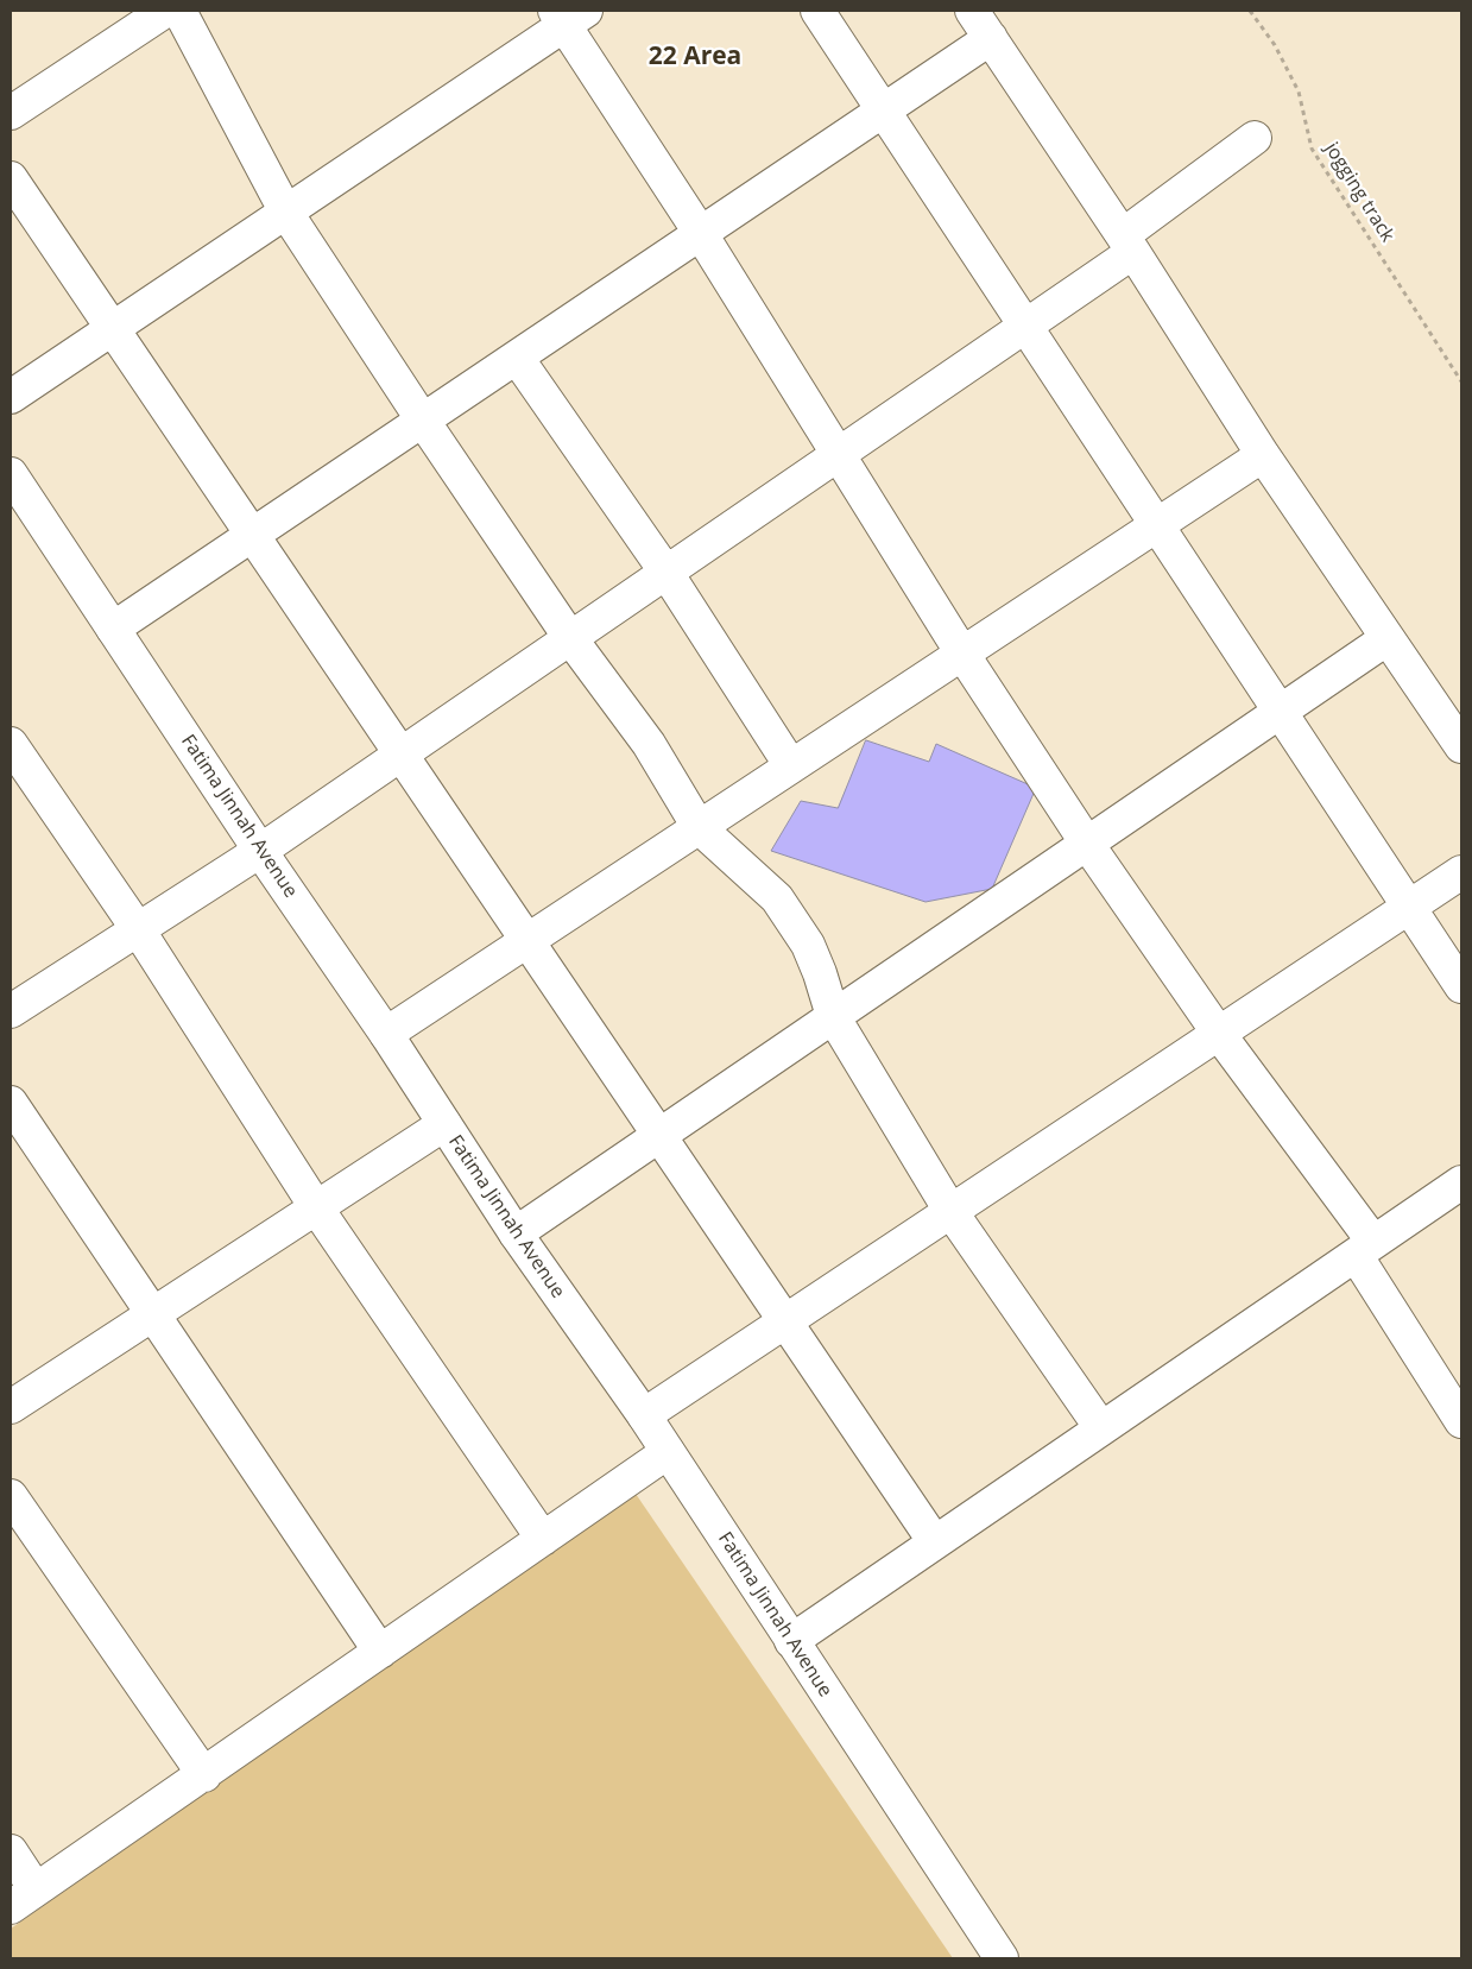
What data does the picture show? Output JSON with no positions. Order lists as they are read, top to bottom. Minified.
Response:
{"streets":{"street":["Fatima Jinnah Avenue"],"path":["jogging track"]},"districts":["22 Area"]}
